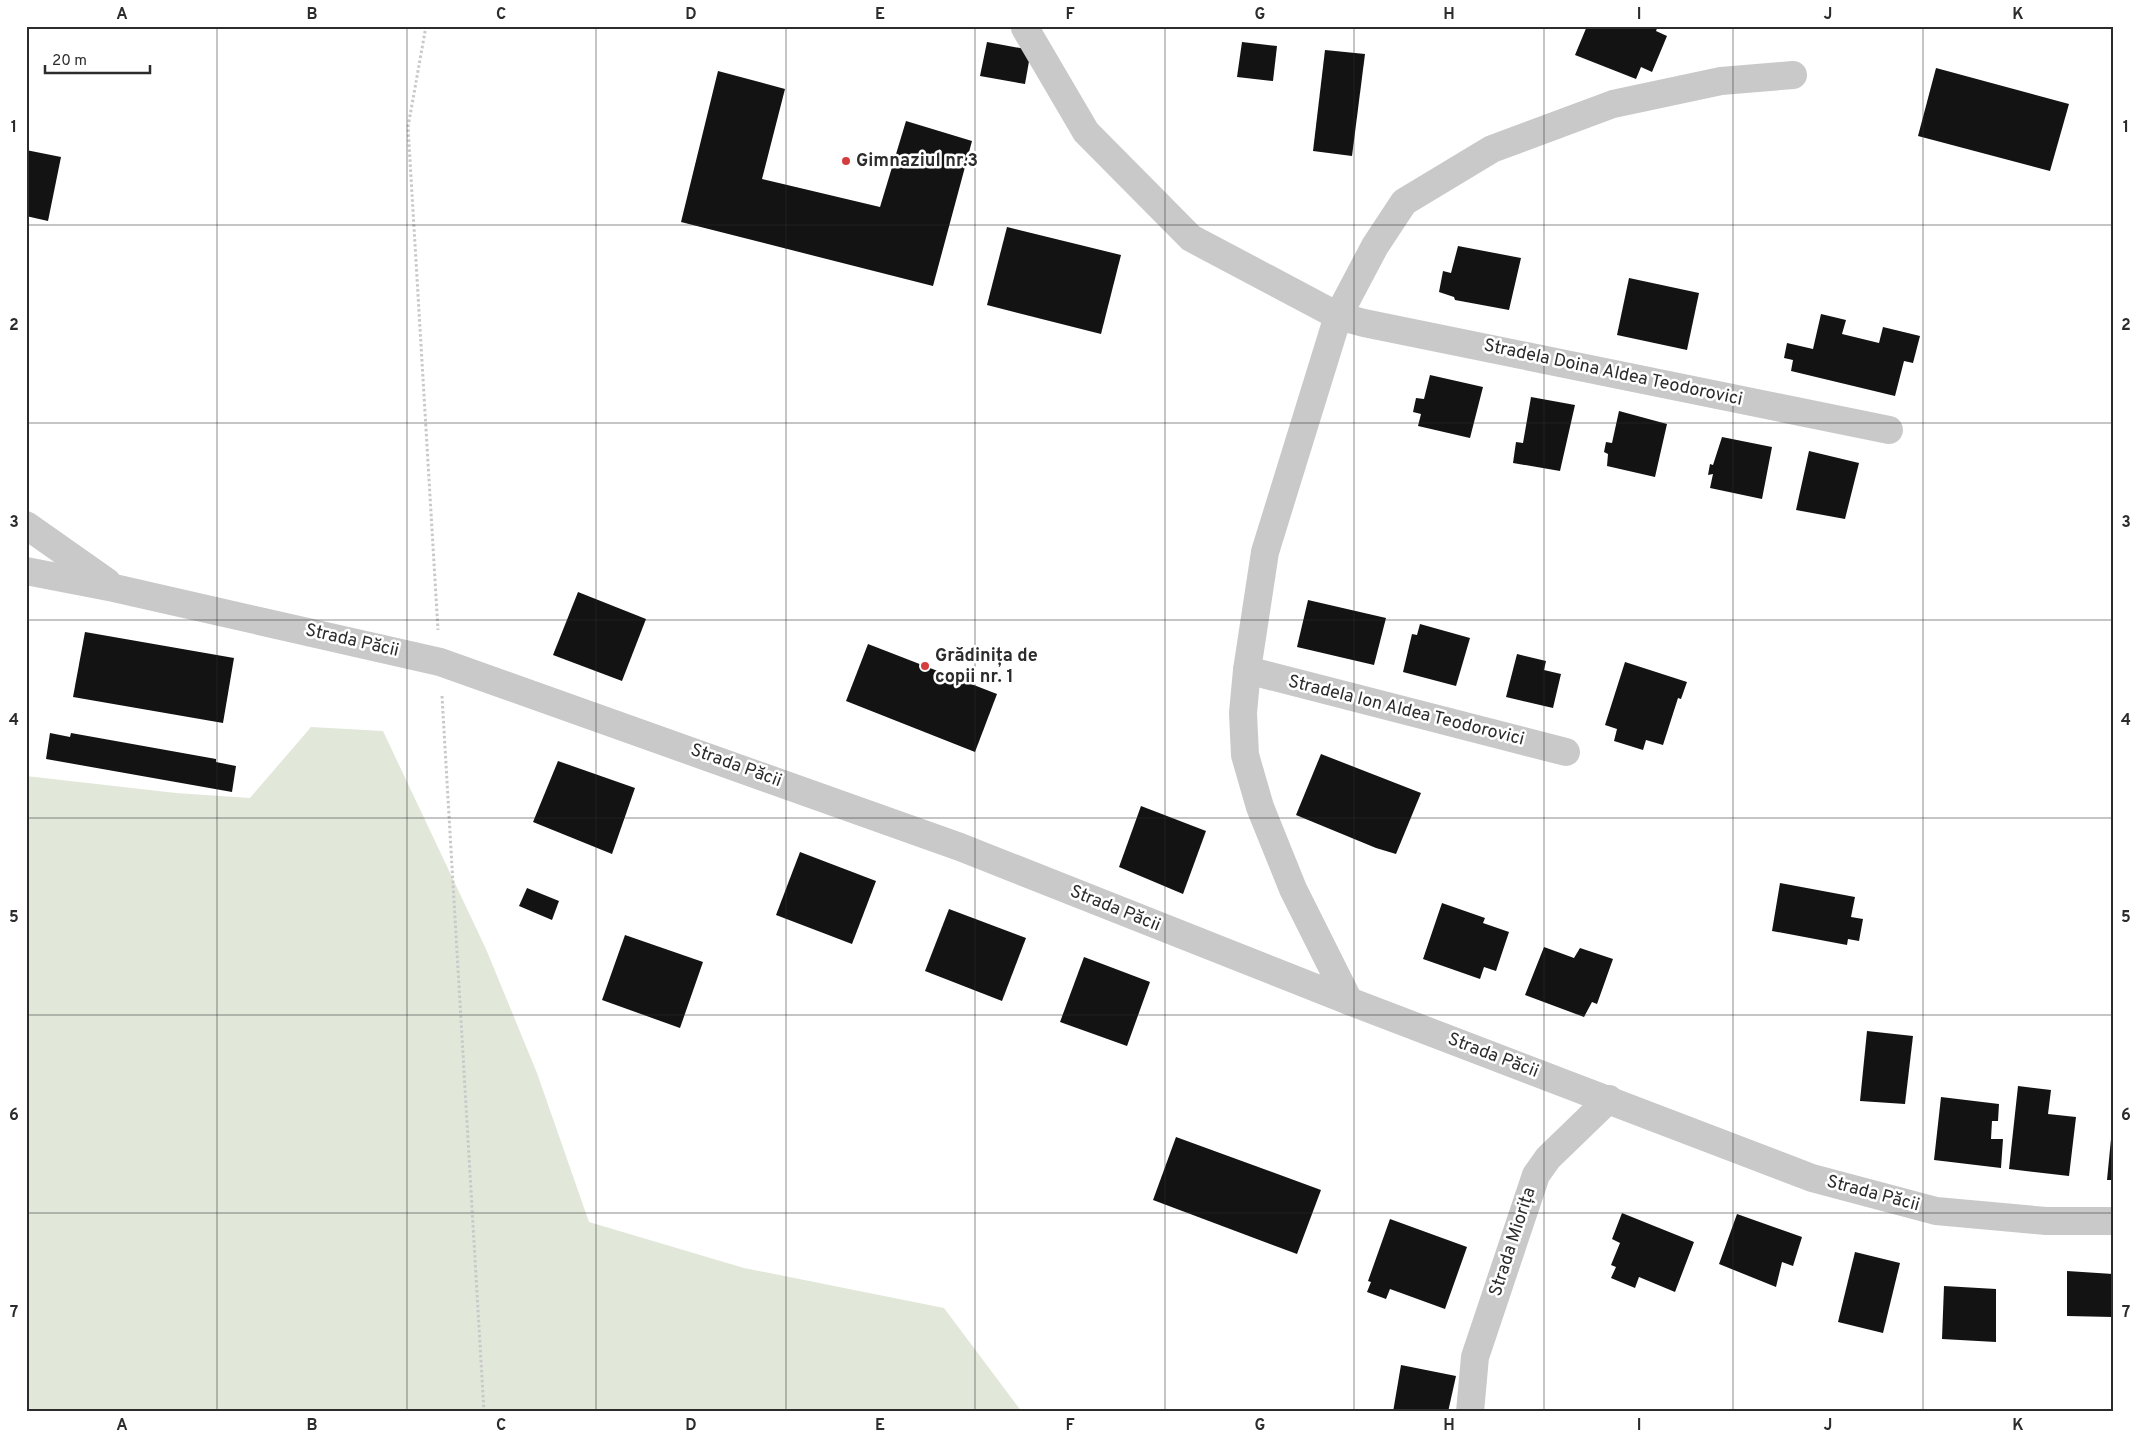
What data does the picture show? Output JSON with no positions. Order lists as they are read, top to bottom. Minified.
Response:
{"streets":{"street":["Stradela Doina Aldea Teodorovici","Strada Păcii","Stradela Ion Aldea Teodorovici","Strada Miorița"]},"crossings":[["Strada Păcii","Strada Miorița"]],"places":["Gimnaziul nr.3","Grădinița de copii nr. 1"],"scale_bar":"20 m","grid":{"columns":["A","B","C","D","E","F","G","H","I","J","K"],"rows":["1","2","3","4","5","6","7"]}}
